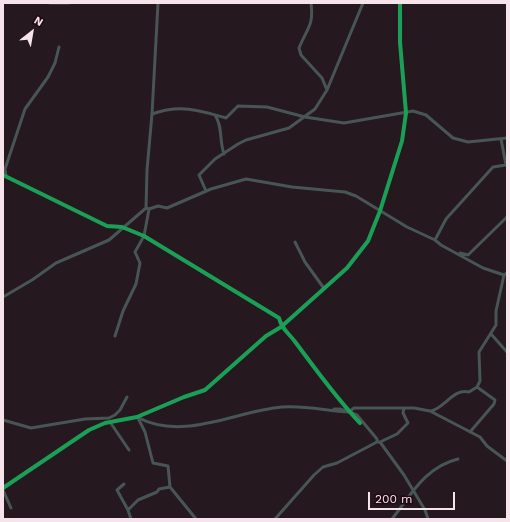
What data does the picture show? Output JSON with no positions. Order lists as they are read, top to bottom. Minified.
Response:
{"scale_bar":"200 m","north":"top right"}
